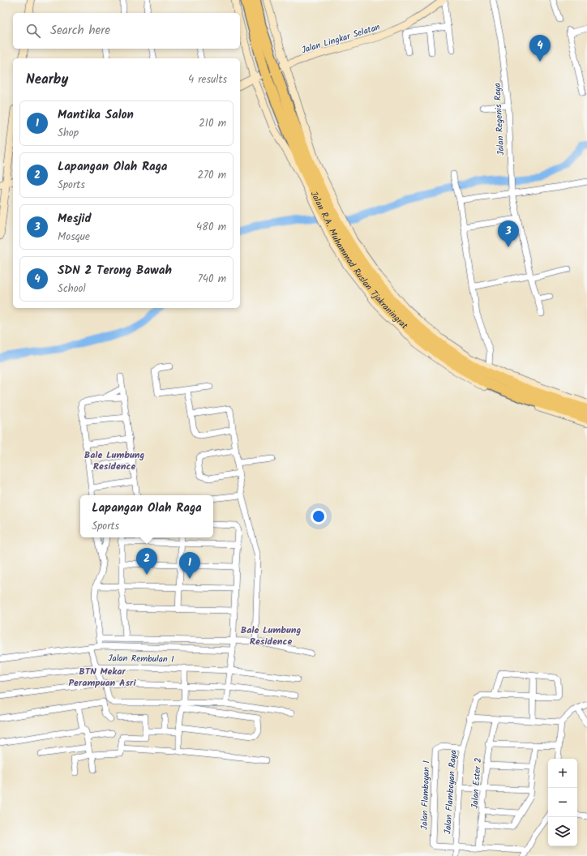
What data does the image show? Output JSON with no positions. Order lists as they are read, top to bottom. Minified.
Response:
{"streets":{"highway":["Jalan R.A. Muhammad Ruslan Tjakraningrat"],"street":["Jalan Lingkar Selatan","Jalan Regenis Raya","Jalan Rembulan 1","Jalan Ester 2","Jalan Flamboyan Raya","Jalan Flamboyan 1"]},"crossings":[["Jalan Lingkar Selatan","Jalan R.A. Muhammad Ruslan Tjakraningrat"],["Jalan Flamboyan Raya","Jalan Flamboyan 1"]],"districts":["Bale Lumbung Residence","Bale Lumbung Residence","BTN Mekar Perampuan Asri"],"page":{"search":"Search here","pins":["4","3","2","1"],"heading":["Nearby","4 results"],"list":[{"mark":"1","name":"Mantika Salon","note":"Shop","value":"210 m"},{"mark":"2","name":"Lapangan Olah Raga","note":"Sports","value":"270 m"},{"mark":"3","name":"Mesjid","note":"Mosque","value":"480 m"},{"mark":"4","name":"SDN 2 Terong Bawah","note":"School","value":"740 m"}],"popup":["Lapangan Olah Raga","Sports"],"map_buttons":["+","−"]}}
